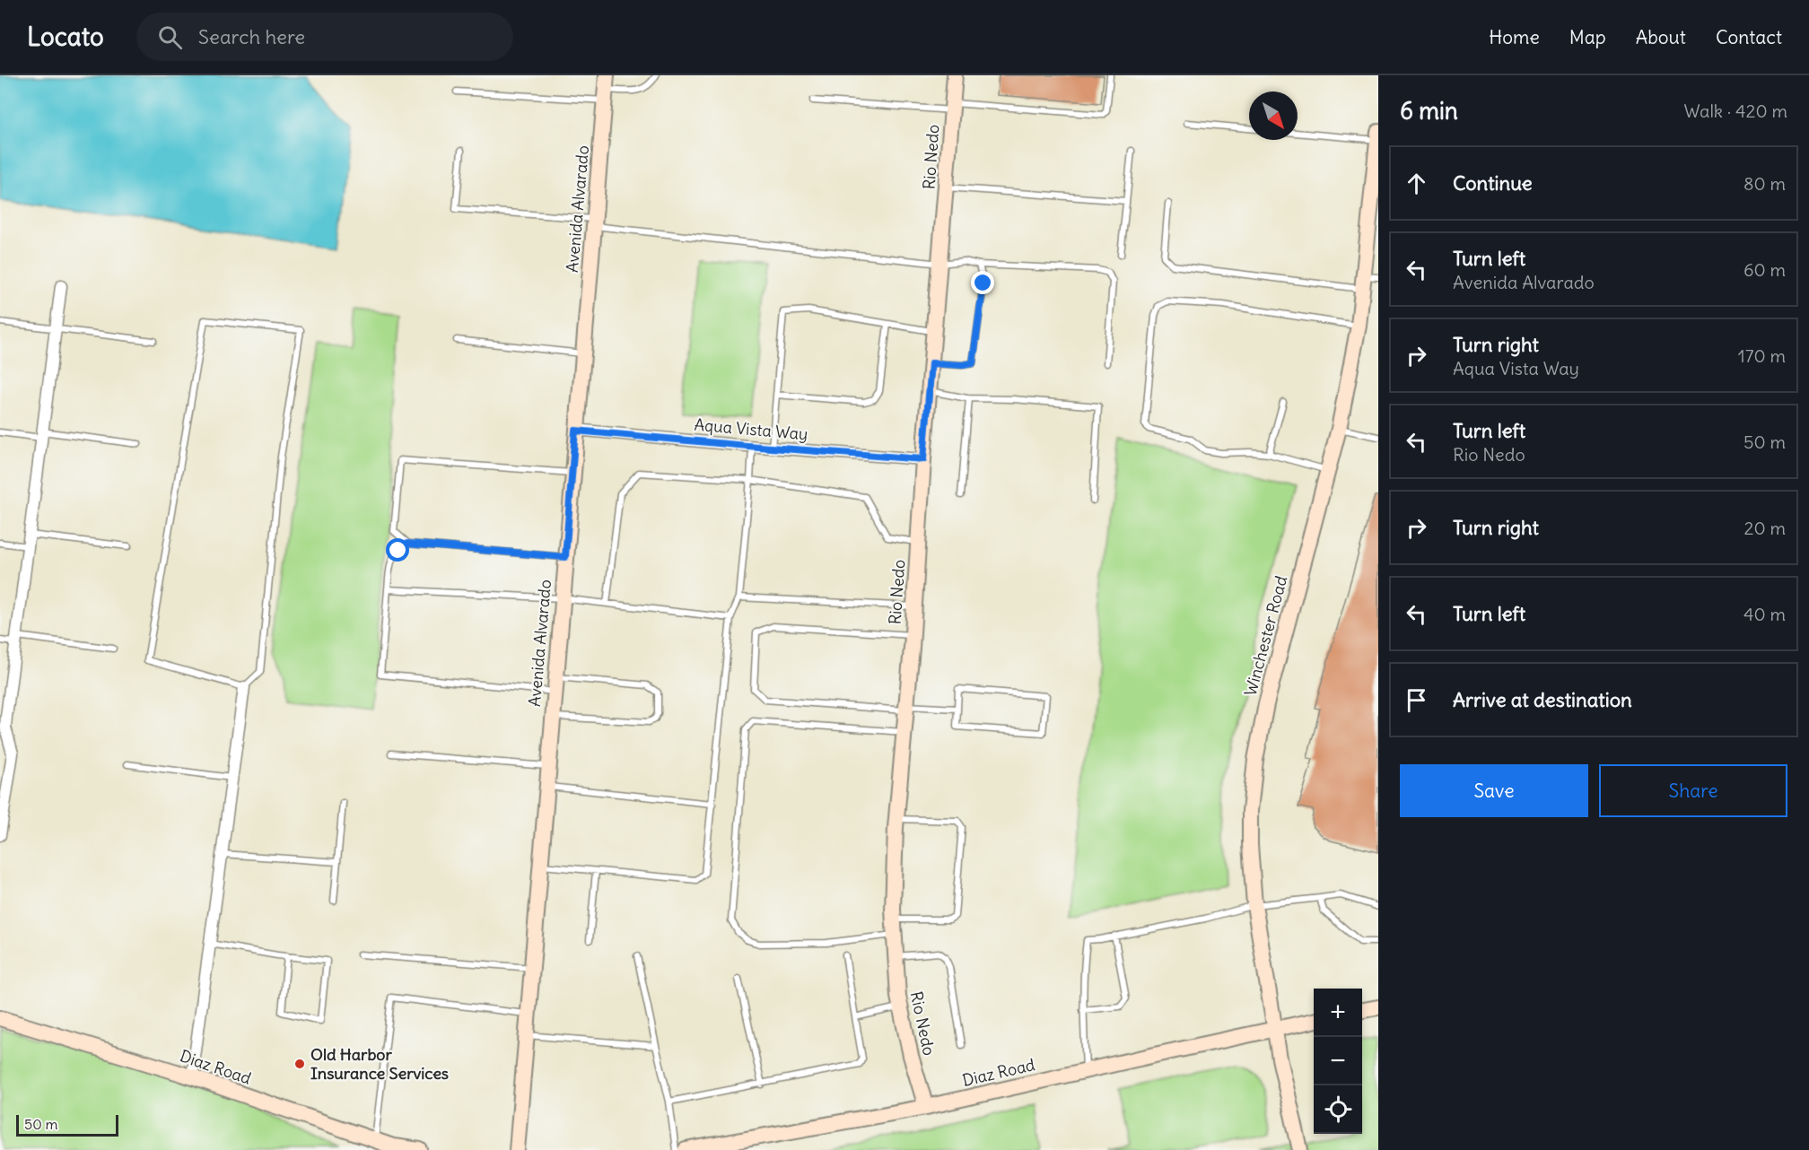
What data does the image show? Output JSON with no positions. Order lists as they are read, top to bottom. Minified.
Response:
{"streets":{"street":["Rio Nedo","Avenida Alvarado","Aqua Vista Way","Winchester Road","Diaz Road"]},"crossings":[["Rio Nedo","Aqua Vista Way"],["Rio Nedo","Diaz Road"],["Avenida Alvarado","Aqua Vista Way"],["Winchester Road","Diaz Road"]],"places":["Old Harbor Insurance Services"],"scale_bar":"50 m","north":"bottom right","page":{"header":"Locato","search":"Search here","nav":["Home","Map","About","Contact"],"heading":["6 min","Walk · 420 m"],"list":[["Continue","80 m"],["Turn left","Avenida Alvarado","60 m"],["Turn right","Aqua Vista Way","170 m"],["Turn left","Rio Nedo","50 m"],["Turn right","20 m"],["Turn left","40 m"],"Arrive at destination"],"buttons":["Save","Share"],"map_buttons":["+","−"],"scale":"50 m"}}
